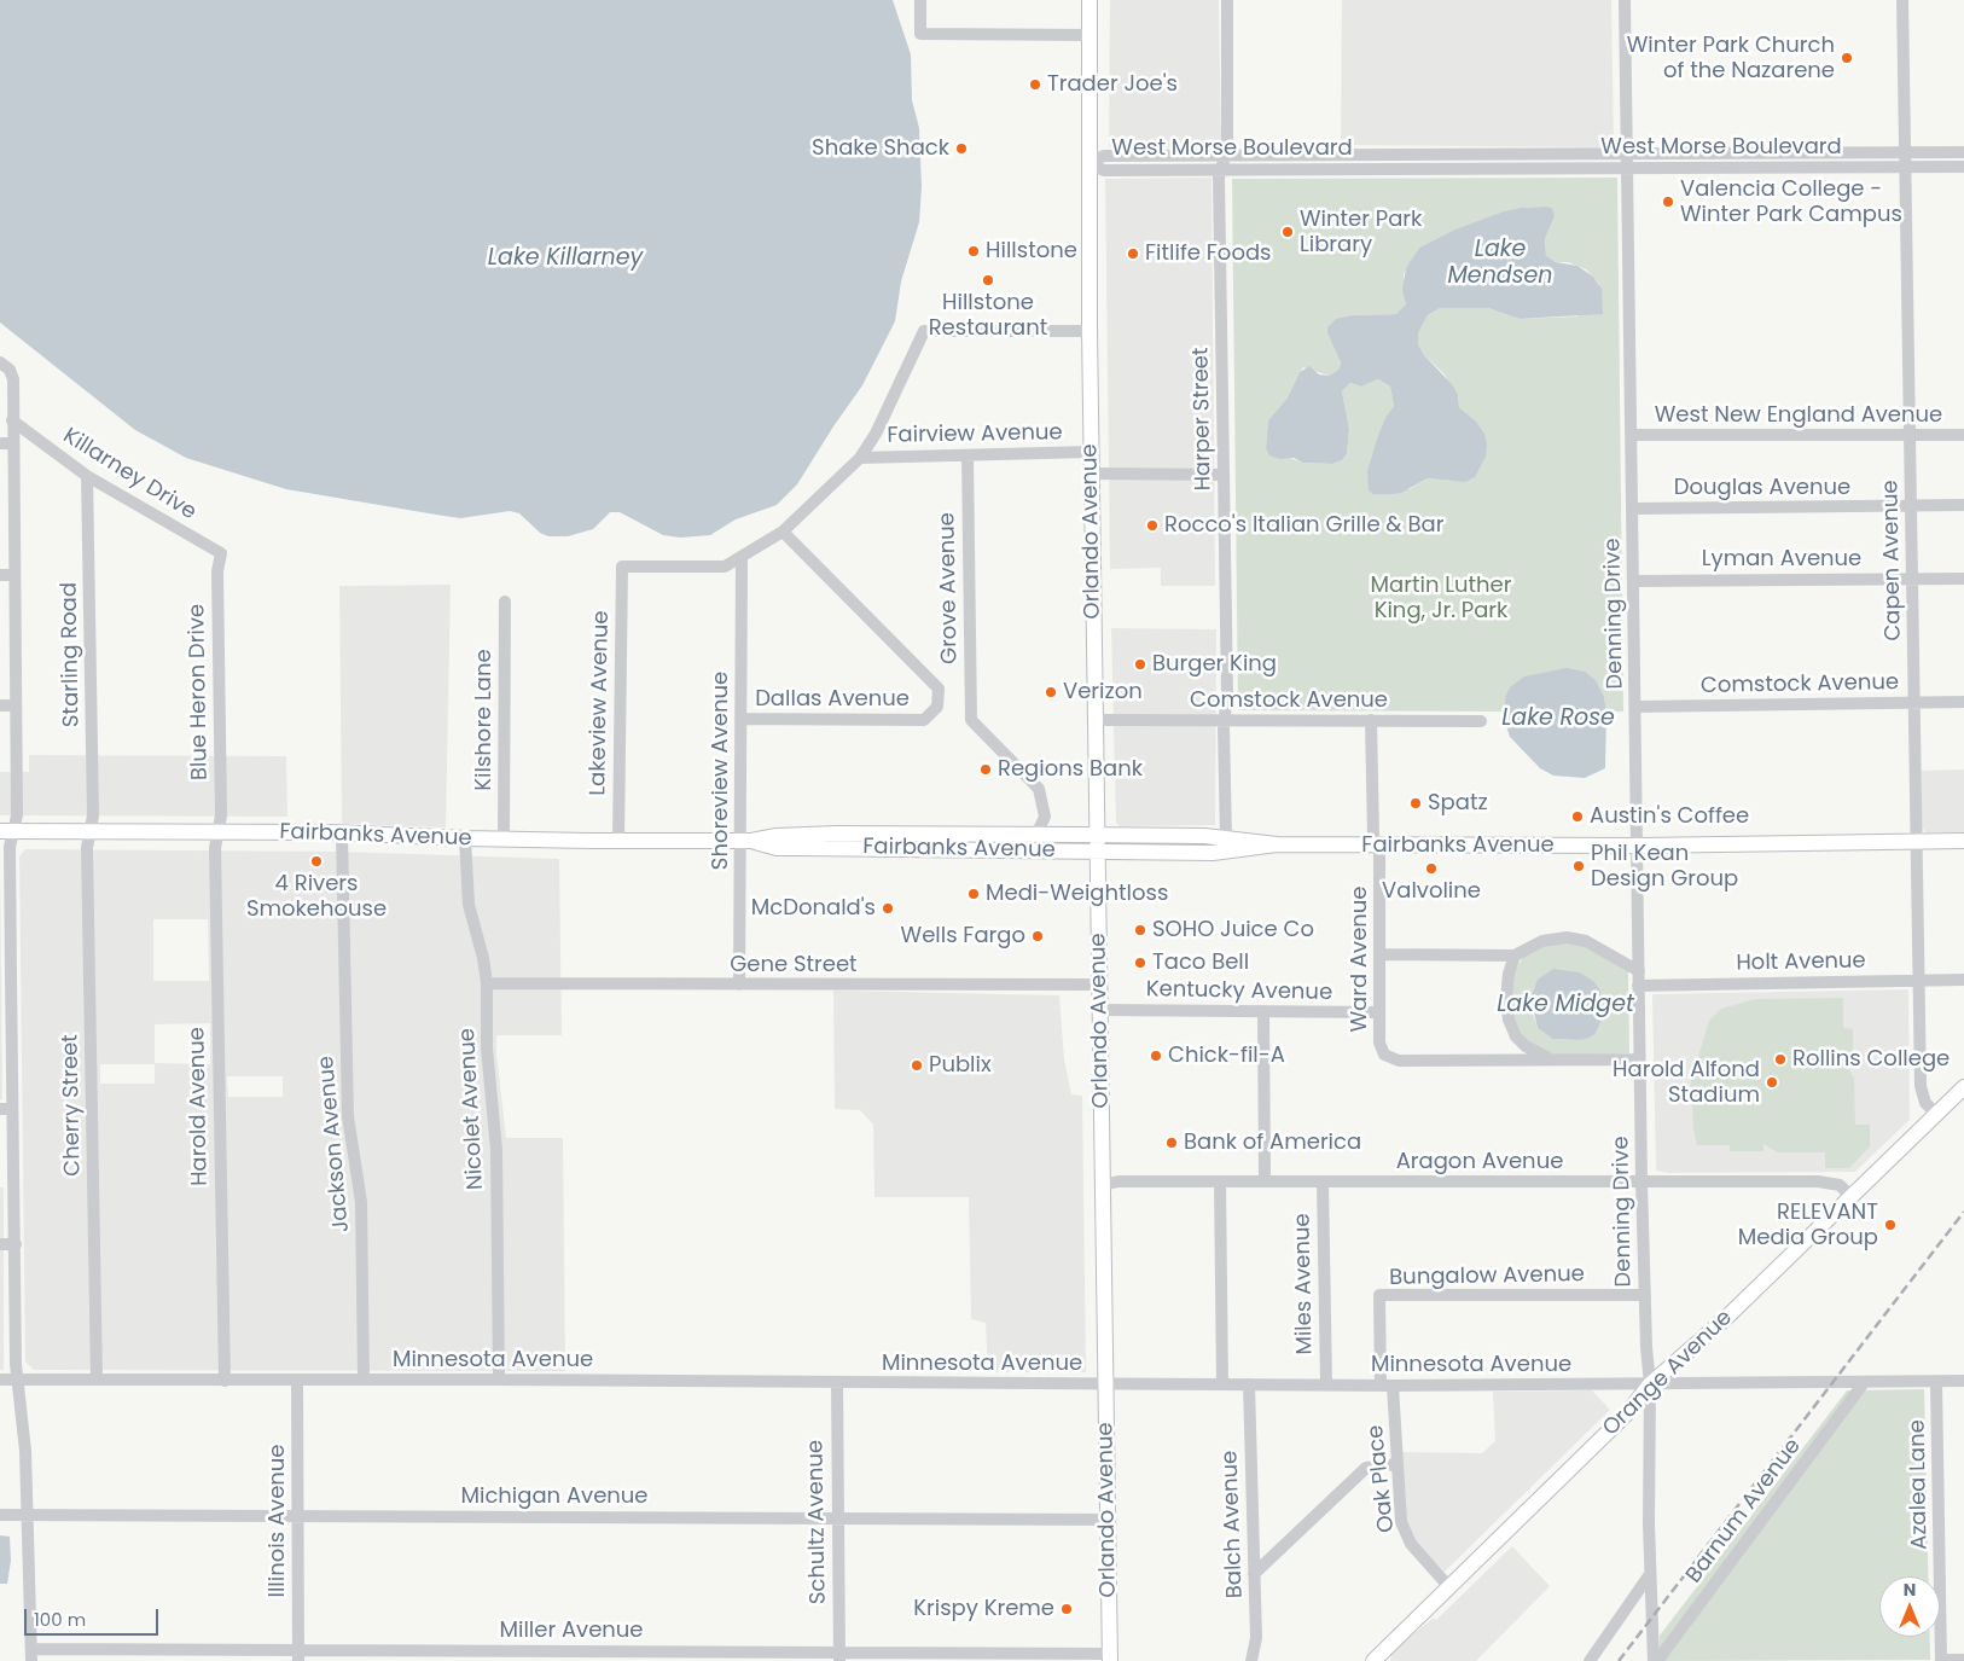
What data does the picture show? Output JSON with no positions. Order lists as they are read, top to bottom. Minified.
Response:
{"streets":{"main road":["Orlando Avenue","Fairbanks Avenue","Orange Avenue"],"street":["West Morse Boulevard","West New England Avenue","Harper Street","Fairview Avenue","Killarney Drive","Douglas Avenue","Lyman Avenue","Capen Avenue","Grove Avenue","Denning Drive","Starling Road","Comstock Avenue","Blue Heron Drive","Dallas Avenue","Lakeview Avenue","Kilshore Lane","Shoreview Avenue","Ward Avenue","Holt Avenue","Gene Street","Kentucky Avenue","Cherry Street","Harold Avenue","Nicolet Avenue","Jackson Avenue","Aragon Avenue","Bungalow Avenue","Miles Avenue","Minnesota Avenue","Oak Place","Azalea Lane","Michigan Avenue","Barnum Avenue","Illinois Avenue","Schultz Avenue","Balch Avenue","Miller Avenue"]},"crossings":[["West Morse Boulevard","Harper Street"],["West Morse Boulevard","Orlando Avenue"],["West Morse Boulevard","Capen Avenue"],["West Morse Boulevard","Denning Drive"],["West New England Avenue","Capen Avenue"],["West New England Avenue","Denning Drive"],["Harper Street","Comstock Avenue"],["Harper Street","Fairbanks Avenue"],["Fairview Avenue","Orlando Avenue"],["Fairview Avenue","Grove Avenue"],["Killarney Drive","Starling Road"],["Killarney Drive","Blue Heron Drive"],["Douglas Avenue","Capen Avenue"],["Douglas Avenue","Denning Drive"],["Orlando Avenue","Comstock Avenue"],["Orlando Avenue","Fairbanks Avenue"],["Orlando Avenue","Gene Street"],["Orlando Avenue","Kentucky Avenue"],["Orlando Avenue","Aragon Avenue"],["Orlando Avenue","Minnesota Avenue"],["Orlando Avenue","Michigan Avenue"],["Orlando Avenue","Miller Avenue"],["Lyman Avenue","Capen Avenue"],["Lyman Avenue","Denning Drive"],["Capen Avenue","Comstock Avenue"],["Capen Avenue","Fairbanks Avenue"],["Capen Avenue","Holt Avenue"],["Capen Avenue","Orange Avenue"],["Grove Avenue","Fairbanks Avenue"],["Denning Drive","Comstock Avenue"],["Denning Drive","Fairbanks Avenue"],["Denning Drive","Holt Avenue"],["Denning Drive","Aragon Avenue"],["Denning Drive","Bungalow Avenue"],["Denning Drive","Minnesota Avenue"],["Denning Drive","Orange Avenue"],["Denning Drive","Barnum Avenue"],["Starling Road","Fairbanks Avenue"],["Starling Road","Cherry Street"],["Comstock Avenue","Ward Avenue"],["Blue Heron Drive","Fairbanks Avenue"],["Blue Heron Drive","Harold Avenue"],["Dallas Avenue","Shoreview Avenue"],["Lakeview Avenue","Shoreview Avenue"],["Lakeview Avenue","Fairbanks Avenue"],["Kilshore Lane","Fairbanks Avenue"],["Shoreview Avenue","Fairbanks Avenue"],["Shoreview Avenue","Gene Street"],["Fairbanks Avenue","Ward Avenue"],["Fairbanks Avenue","Cherry Street"],["Fairbanks Avenue","Harold Avenue"],["Fairbanks Avenue","Nicolet Avenue"],["Fairbanks Avenue","Jackson Avenue"],["Ward Avenue","Kentucky Avenue"],["Gene Street","Nicolet Avenue"],["Cherry Street","Minnesota Avenue"],["Harold Avenue","Minnesota Avenue"],["Nicolet Avenue","Minnesota Avenue"],["Jackson Avenue","Minnesota Avenue"],["Aragon Avenue","Miles Avenue"],["Aragon Avenue","Orange Avenue"],["Bungalow Avenue","Minnesota Avenue"],["Bungalow Avenue","Oak Place"],["Miles Avenue","Minnesota Avenue"],["Minnesota Avenue","Orange Avenue"],["Minnesota Avenue","Oak Place"],["Minnesota Avenue","Azalea Lane"],["Minnesota Avenue","Barnum Avenue"],["Minnesota Avenue","Illinois Avenue"],["Minnesota Avenue","Schultz Avenue"],["Minnesota Avenue","Balch Avenue"],["Orange Avenue","Oak Place"],["Michigan Avenue","Illinois Avenue"],["Michigan Avenue","Schultz Avenue"],["Illinois Avenue","Miller Avenue"],["Schultz Avenue","Miller Avenue"]],"water":["Lake Mendsen","Lake Killarney","Lake Rose","Lake Midget"],"parks":["Martin Luther King, Jr. Park"],"places":["Winter Park Church of the Nazarene","Trader Joe's","Shake Shack","Valencia College - Winter Park Campus","Winter Park Library","Hillstone","Fitlife Foods","Hillstone Restaurant","Rocco's Italian Grille & Bar","Burger King","Verizon","Regions Bank","Spatz","Austin's Coffee","4 Rivers Smokehouse","Phil Kean Design Group","Valvoline","Medi-Weightloss","McDonald's","SOHO Juice Co","Wells Fargo","Taco Bell","Chick-fil-A","Rollins College","Publix","Harold Alfond Stadium","Bank of America","RELEVANT Media Group","Krispy Kreme"],"scale_bar":"100 m","north":"top"}
